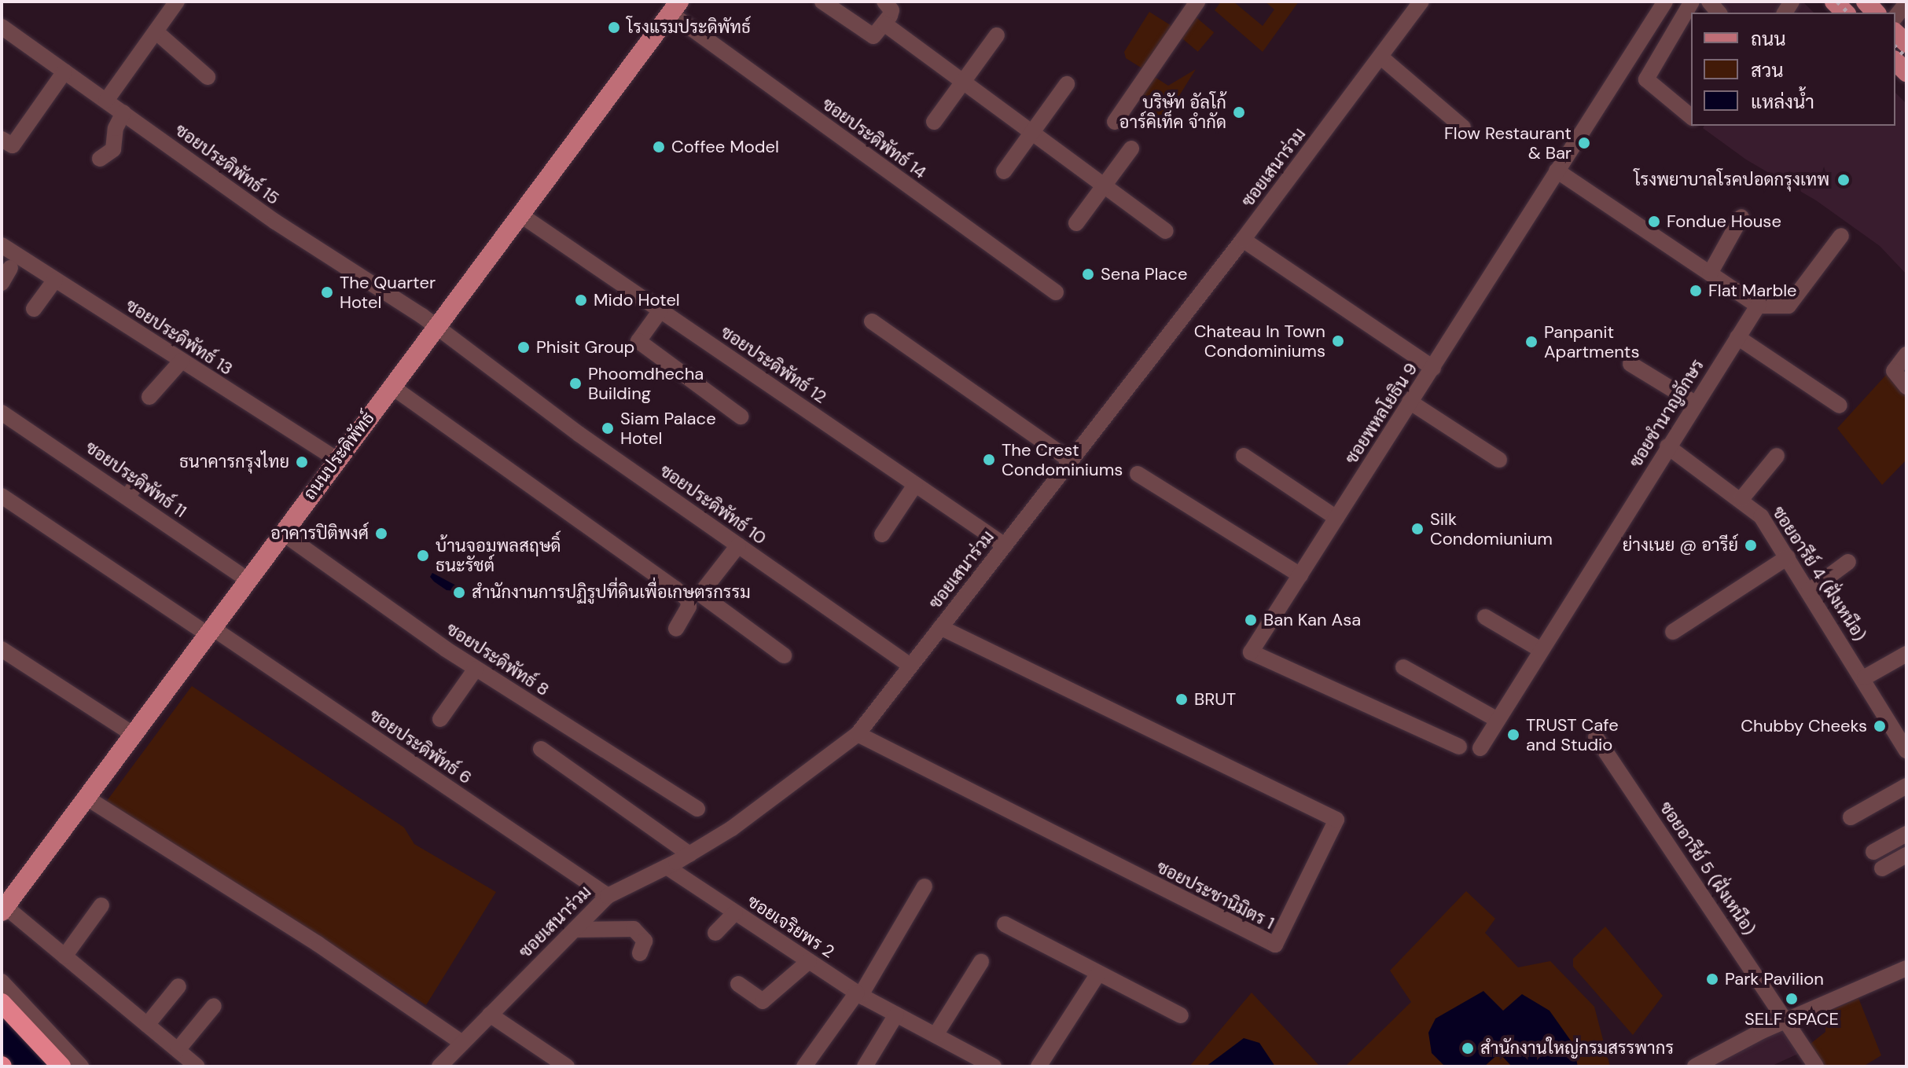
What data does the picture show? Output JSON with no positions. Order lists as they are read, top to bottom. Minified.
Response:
{"streets":{"main road":["ถนนประดิพัทธ์"],"street":["ซอยประดิพัทธ์ 14","ซอยประดิพัทธ์ 15","ซอยเสนาร่วม","ซอยประดิพัทธ์ 13","ซอยประดิพัทธ์ 12","ซอยพหลโยธิน 9","ซอยชำนาญอักษร","ซอยประดิพัทธ์ 11","ซอยประดิพัทธ์ 10","ซอยอารีย์ 4 (ฝั่งเหนือ)","ซอยประดิพัทธ์ 8","ซอยประดิพัทธ์ 6","ซอยอารีย์ 5 (ฝั่งเหนือ)","ซอยประชานิมิตร 1","ซอยเจริยพร 2"]},"crossings":[["ซอยประดิพัทธ์ 14","ถนนประดิพัทธ์"],["ซอยประดิพัทธ์ 15","ถนนประดิพัทธ์"],["ซอยประดิพัทธ์ 15","ซอยประดิพัทธ์ 10"],["ซอยเสนาร่วม","ซอยประดิพัทธ์ 12"],["ซอยเสนาร่วม","ซอยประดิพัทธ์ 10"],["ซอยเสนาร่วม","ซอยประดิพัทธ์ 6"],["ซอยเสนาร่วม","ซอยประชานิมิตร 1"],["ซอยเสนาร่วม","ซอยเจริยพร 2"],["ซอยประดิพัทธ์ 13","ถนนประดิพัทธ์"],["ซอยประดิพัทธ์ 12","ถนนประดิพัทธ์"],["ซอยชำนาญอักษร","ซอยอารีย์ 4 (ฝั่งเหนือ)"],["ถนนประดิพัทธ์","ซอยประดิพัทธ์ 11"],["ถนนประดิพัทธ์","ซอยประดิพัทธ์ 10"],["ถนนประดิพัทธ์","ซอยประดิพัทธ์ 8"],["ถนนประดิพัทธ์","ซอยประดิพัทธ์ 6"]],"places":["โรงแรมประดิพัทธ์","บริษัท อัลโก้ อาร์คิเท็ค จำกัด","Flow Restaurant & Bar","Coffee Model","โรงพยาบาลโรคปอดกรุงเทพ","Fondue House","Sena Place","Flat Marble","The Quarter Hotel","Mido Hotel","Chateau In Town Condominiums","Panpanit Apartments","Phisit Group","Phoomdhecha Building","Siam Palace Hotel","The Crest Condominiums","ธนาคารกรุงไทย","Silk Condomiunium","อาคารปิติพงศ์","ย่างเนย @ อารีย์","บ้านจอมพลสฤษดิ์ ธนะรัชต์","สำนักงานการปฏิรูปที่ดินเพื่อเกษตรกรรม","Ban Kan Asa","BRUT","Chubby Cheeks","TRUST Cafe and Studio","Park Pavilion","SELF SPACE","สำนักงานใหญ่กรมสรรพากร"],"legend":["ถนน","สวน","แหล่งน้ำ"]}
